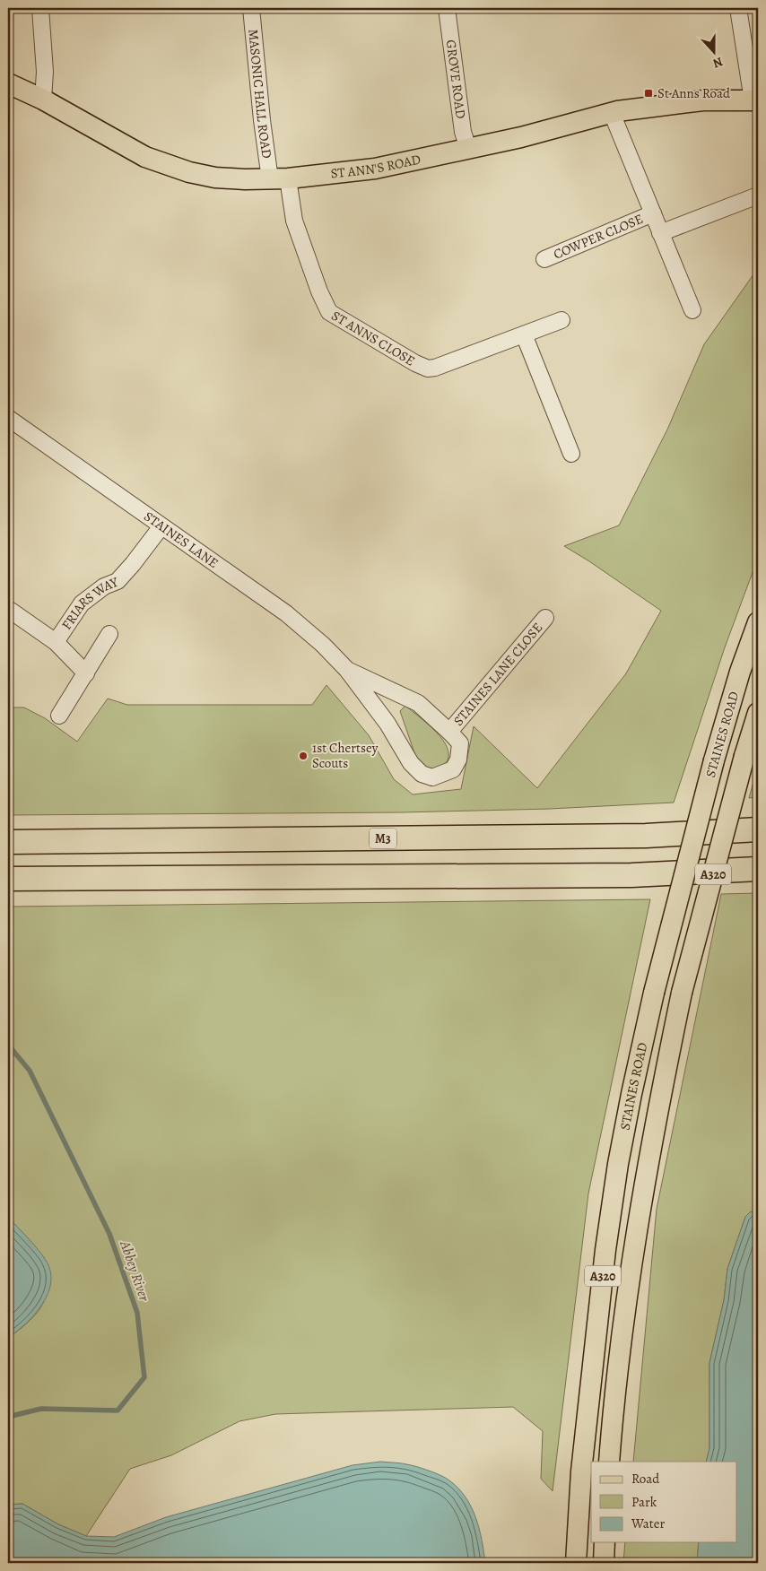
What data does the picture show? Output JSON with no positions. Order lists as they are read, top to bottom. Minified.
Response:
{"streets":{"highway":["M3"],"main road":["ST ANN'S ROAD","STAINES ROAD","A320"],"street":["GROVE ROAD","MASONIC HALL ROAD","COWPER CLOSE","ST ANNS CLOSE","STAINES LANE","FRIARS WAY","STAINES LANE CLOSE"]},"crossings":[["GROVE ROAD","ST ANN'S ROAD"],["MASONIC HALL ROAD","ST ANN'S ROAD"],["MASONIC HALL ROAD","ST ANNS CLOSE"],["ST ANN'S ROAD","COWPER CLOSE"],["ST ANN'S ROAD","ST ANNS CLOSE"],["STAINES LANE","FRIARS WAY"],["STAINES LANE","STAINES LANE CLOSE"]],"water":["Abbey River"],"places":{"transit":["St Anns Road"],"other":["1st Chertsey Scouts"]},"legend":["Road","Park","Water"],"north":"bottom"}
